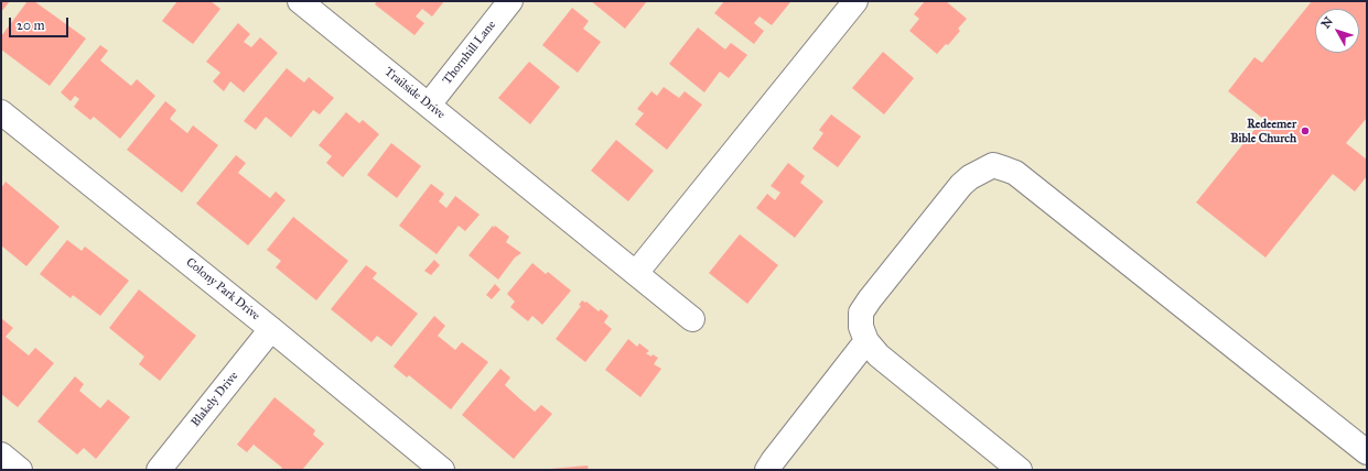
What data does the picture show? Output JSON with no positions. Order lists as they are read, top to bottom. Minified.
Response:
{"streets":{"street":["Thornhill Lane","Trailside Drive","Colony Park Drive","Blakely Drive"]},"crossings":[["Thornhill Lane","Trailside Drive"],["Colony Park Drive","Blakely Drive"]],"places":["Redeemer Bible Church"],"scale_bar":"20 m","north":"top left"}
